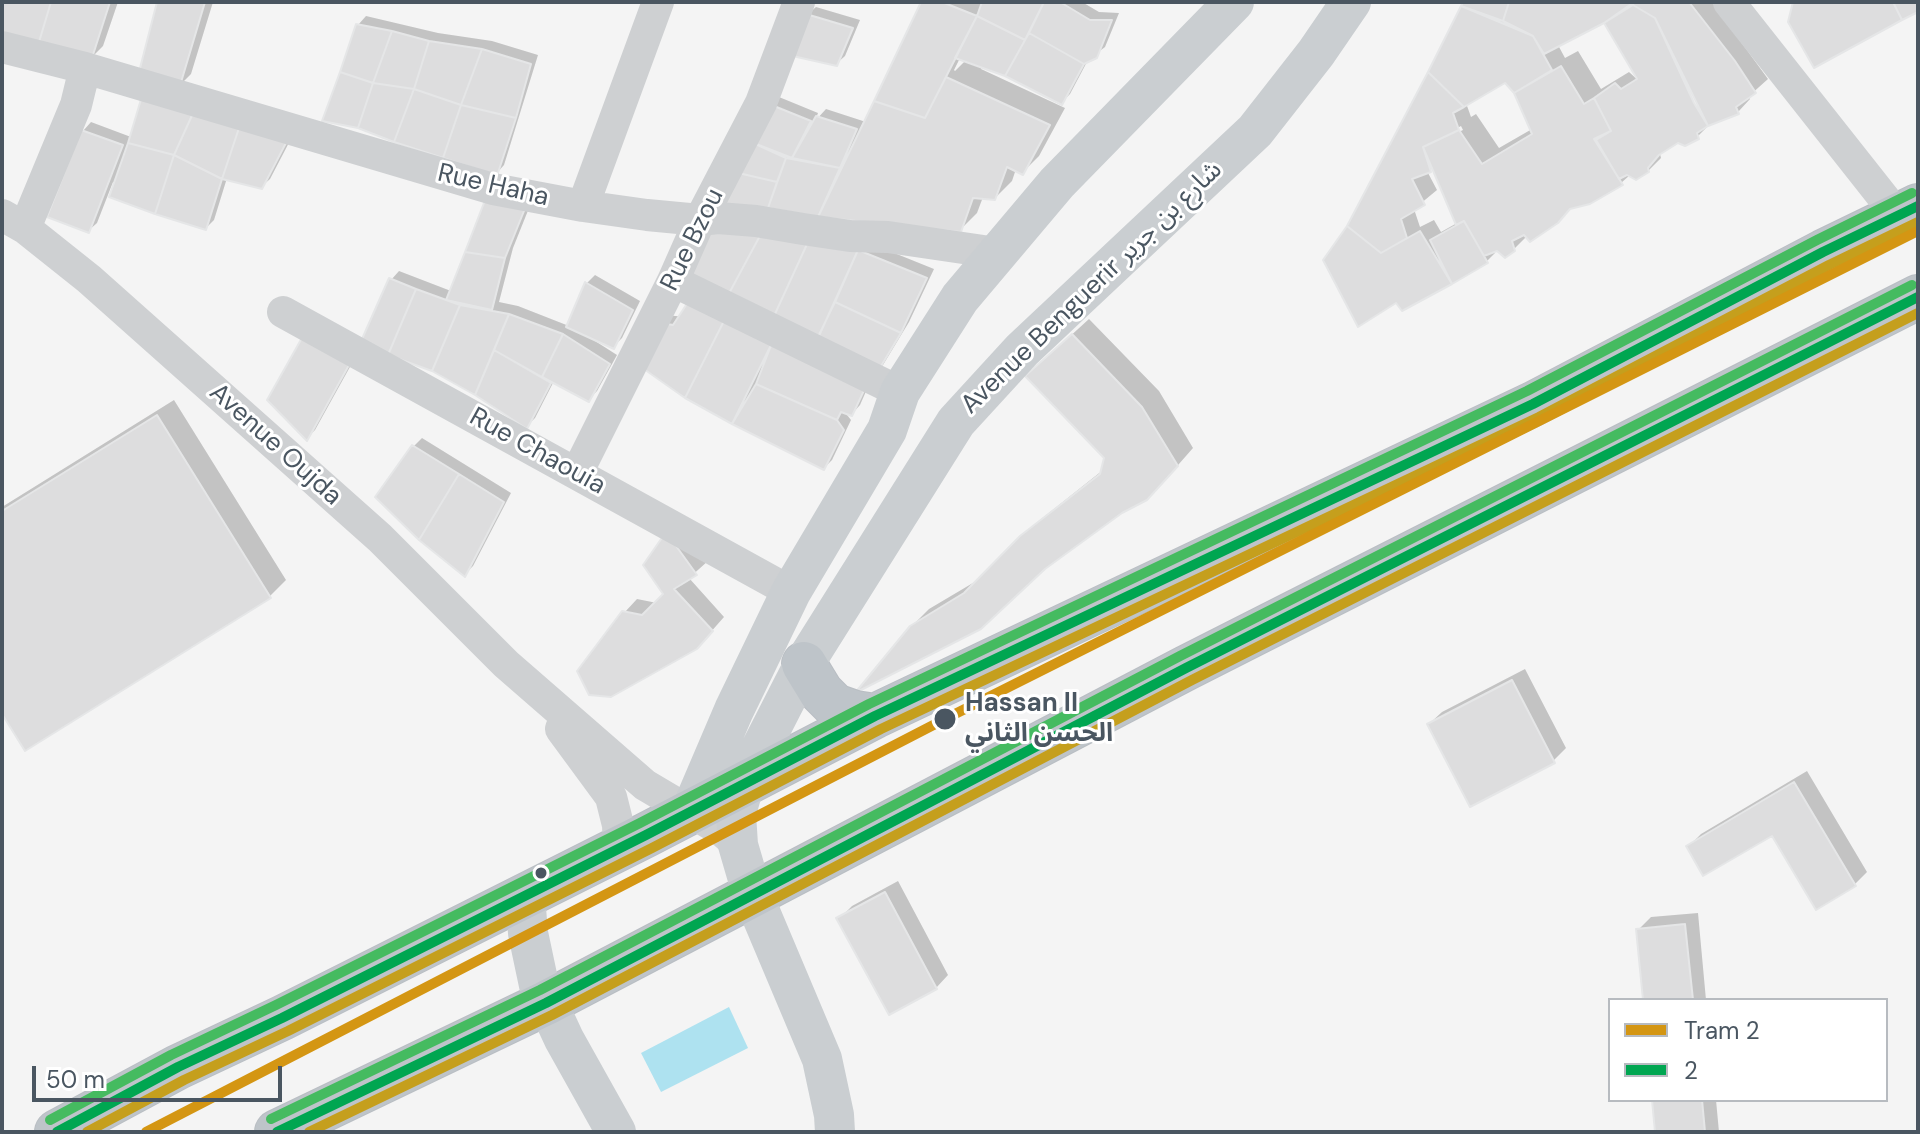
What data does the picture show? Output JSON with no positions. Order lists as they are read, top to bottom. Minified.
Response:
{"streets":{"main road":["Avenue Benguerir شارع بن جرير"],"street":["Rue Haha","Rue Bzou","Avenue Oujda","Rue Chaouia"]},"crossings":[["Rue Haha","Rue Bzou"],["Rue Bzou","Rue Chaouia"],["Avenue Benguerir شارع بن جرير","Avenue Oujda"]],"places":["Hassan II الحسن الثاني"],"lines":["transit line 2","tram line 2"],"legend":["Tram 2","2"],"scale_bar":"50 m"}
